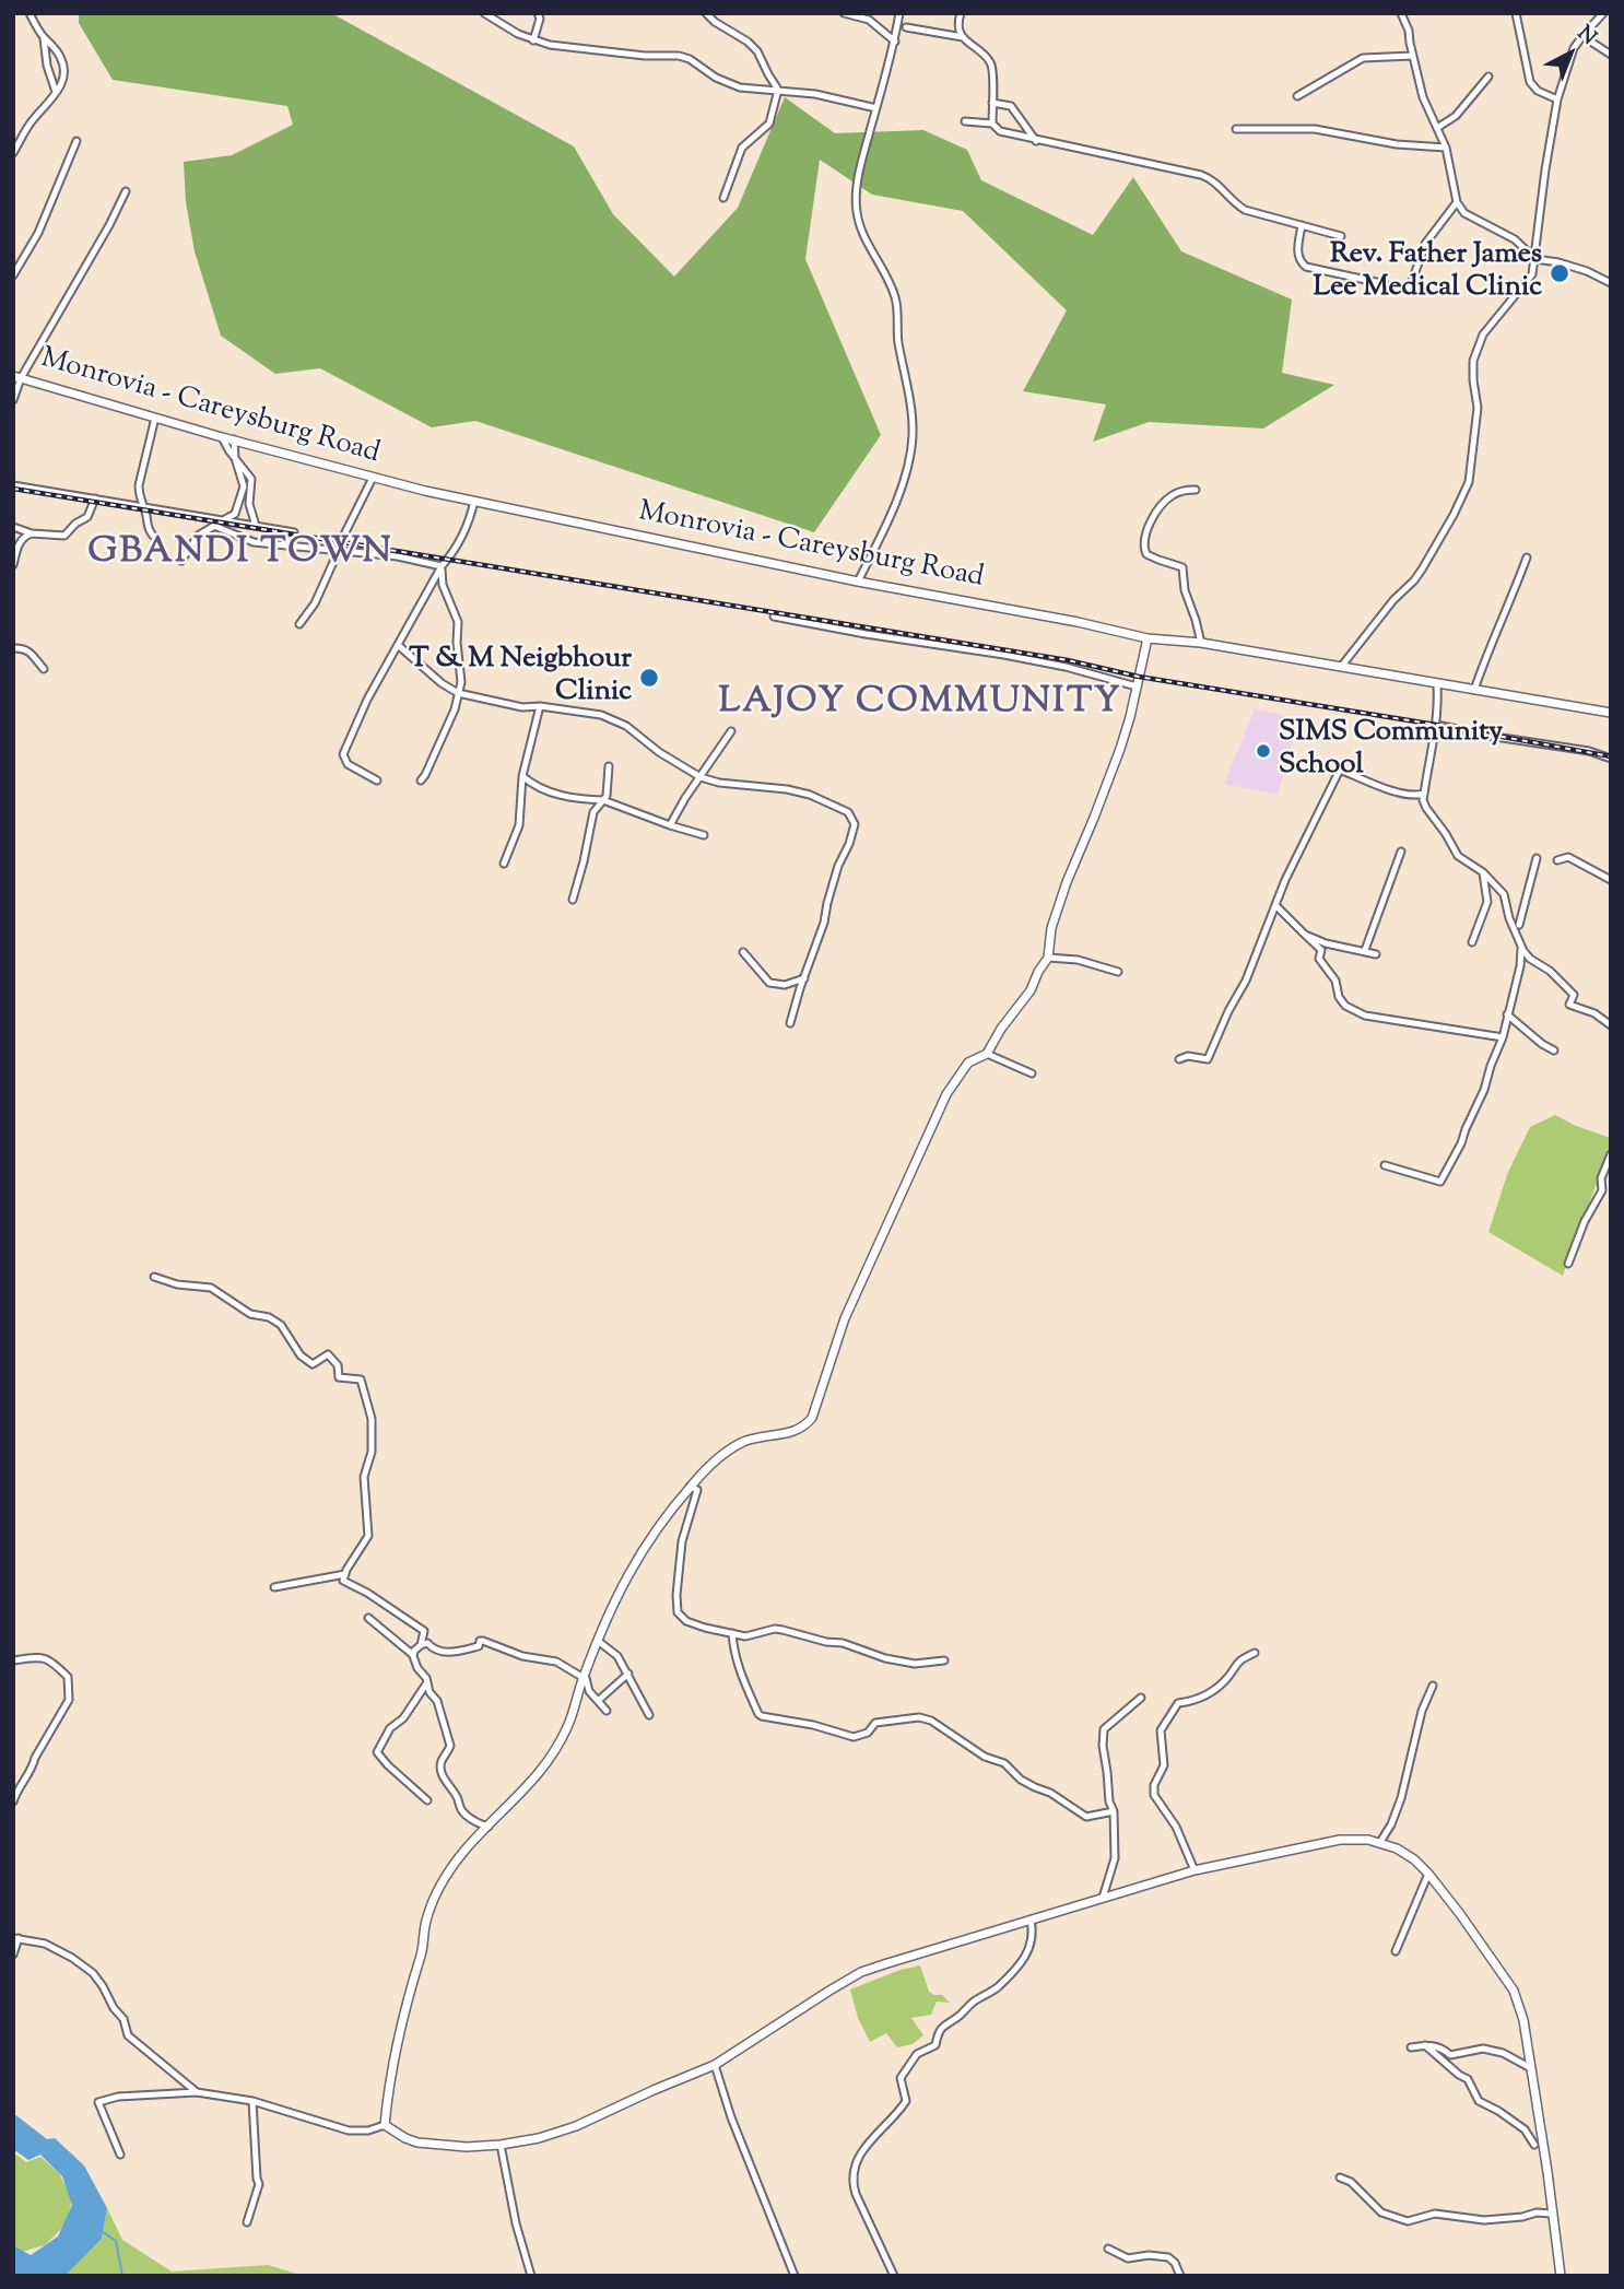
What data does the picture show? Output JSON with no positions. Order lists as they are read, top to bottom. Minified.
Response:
{"streets":{"main road":["Monrovia - Careysburg Road"]},"districts":["GBANDI TOWN","LAJOY COMMUNITY"],"places":["Rev. Father James Lee Medical Clinic","T & M Neigbhour Clinic","SIMS Community School"],"north":"top right"}
